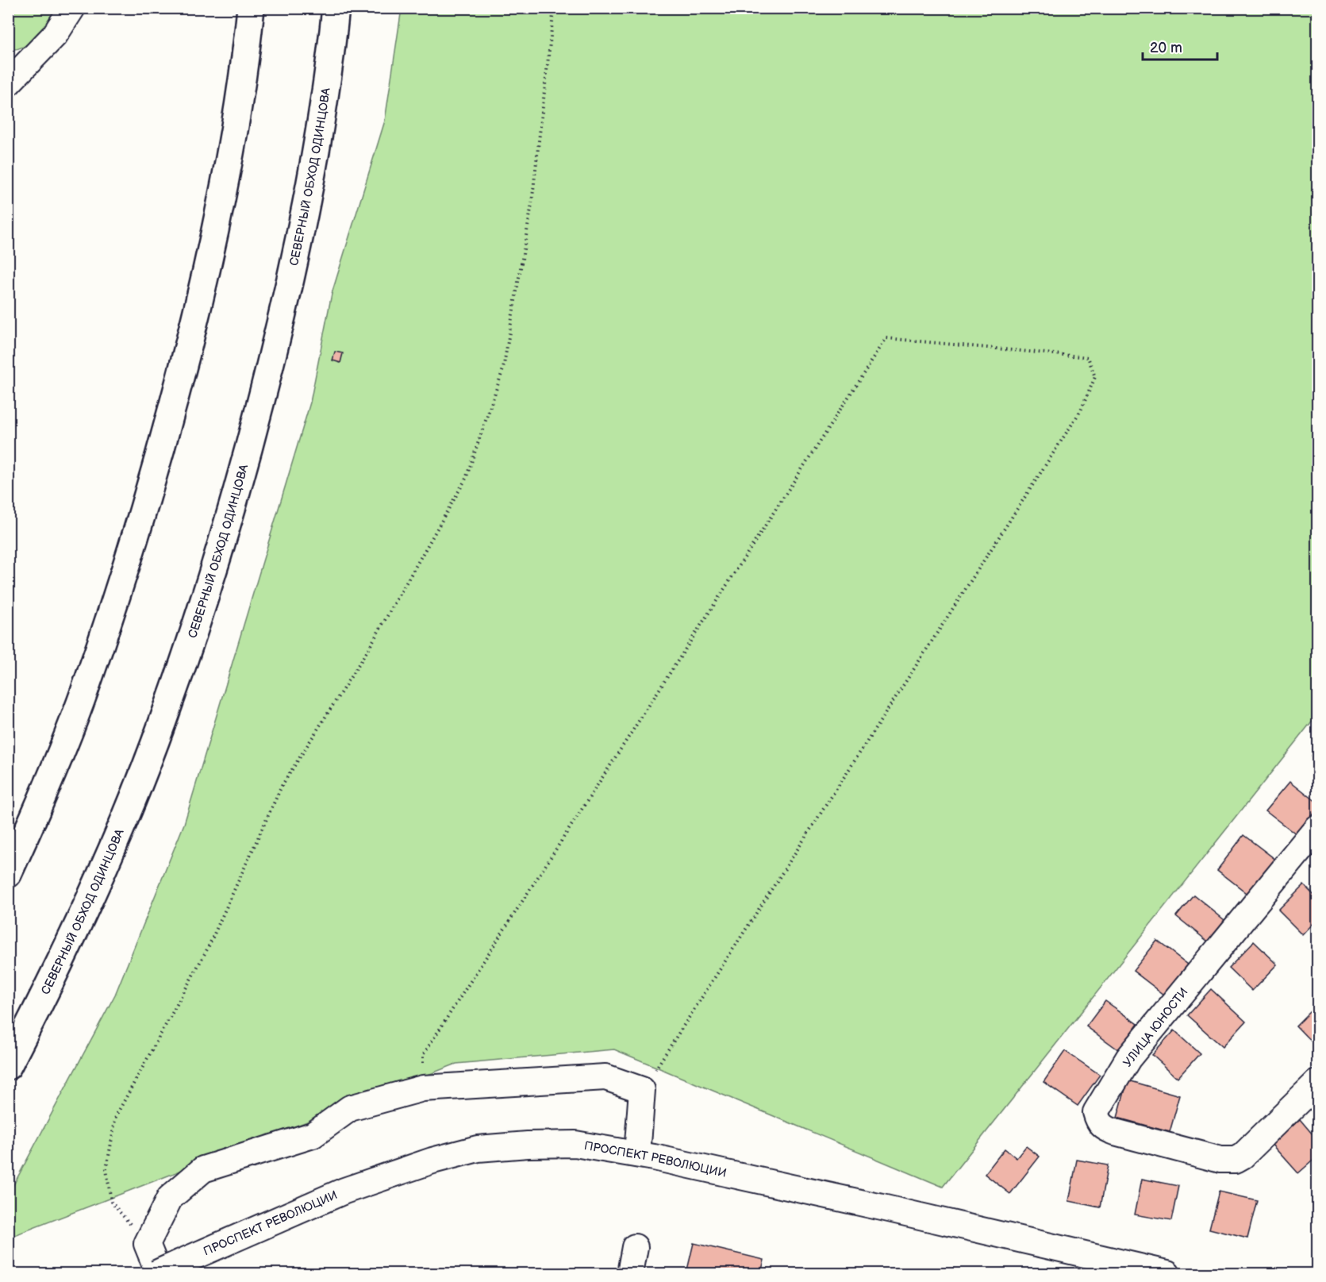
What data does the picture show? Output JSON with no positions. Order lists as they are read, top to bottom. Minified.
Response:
{"streets":{"highway":["СЕВЕРНЫЙ ОБХОД ОДИНЦОВА"],"street":["УЛИЦА ЮНОСТИ","ПРОСПЕКТ РЕВОЛЮЦИИ"]},"scale_bar":"20 m"}
